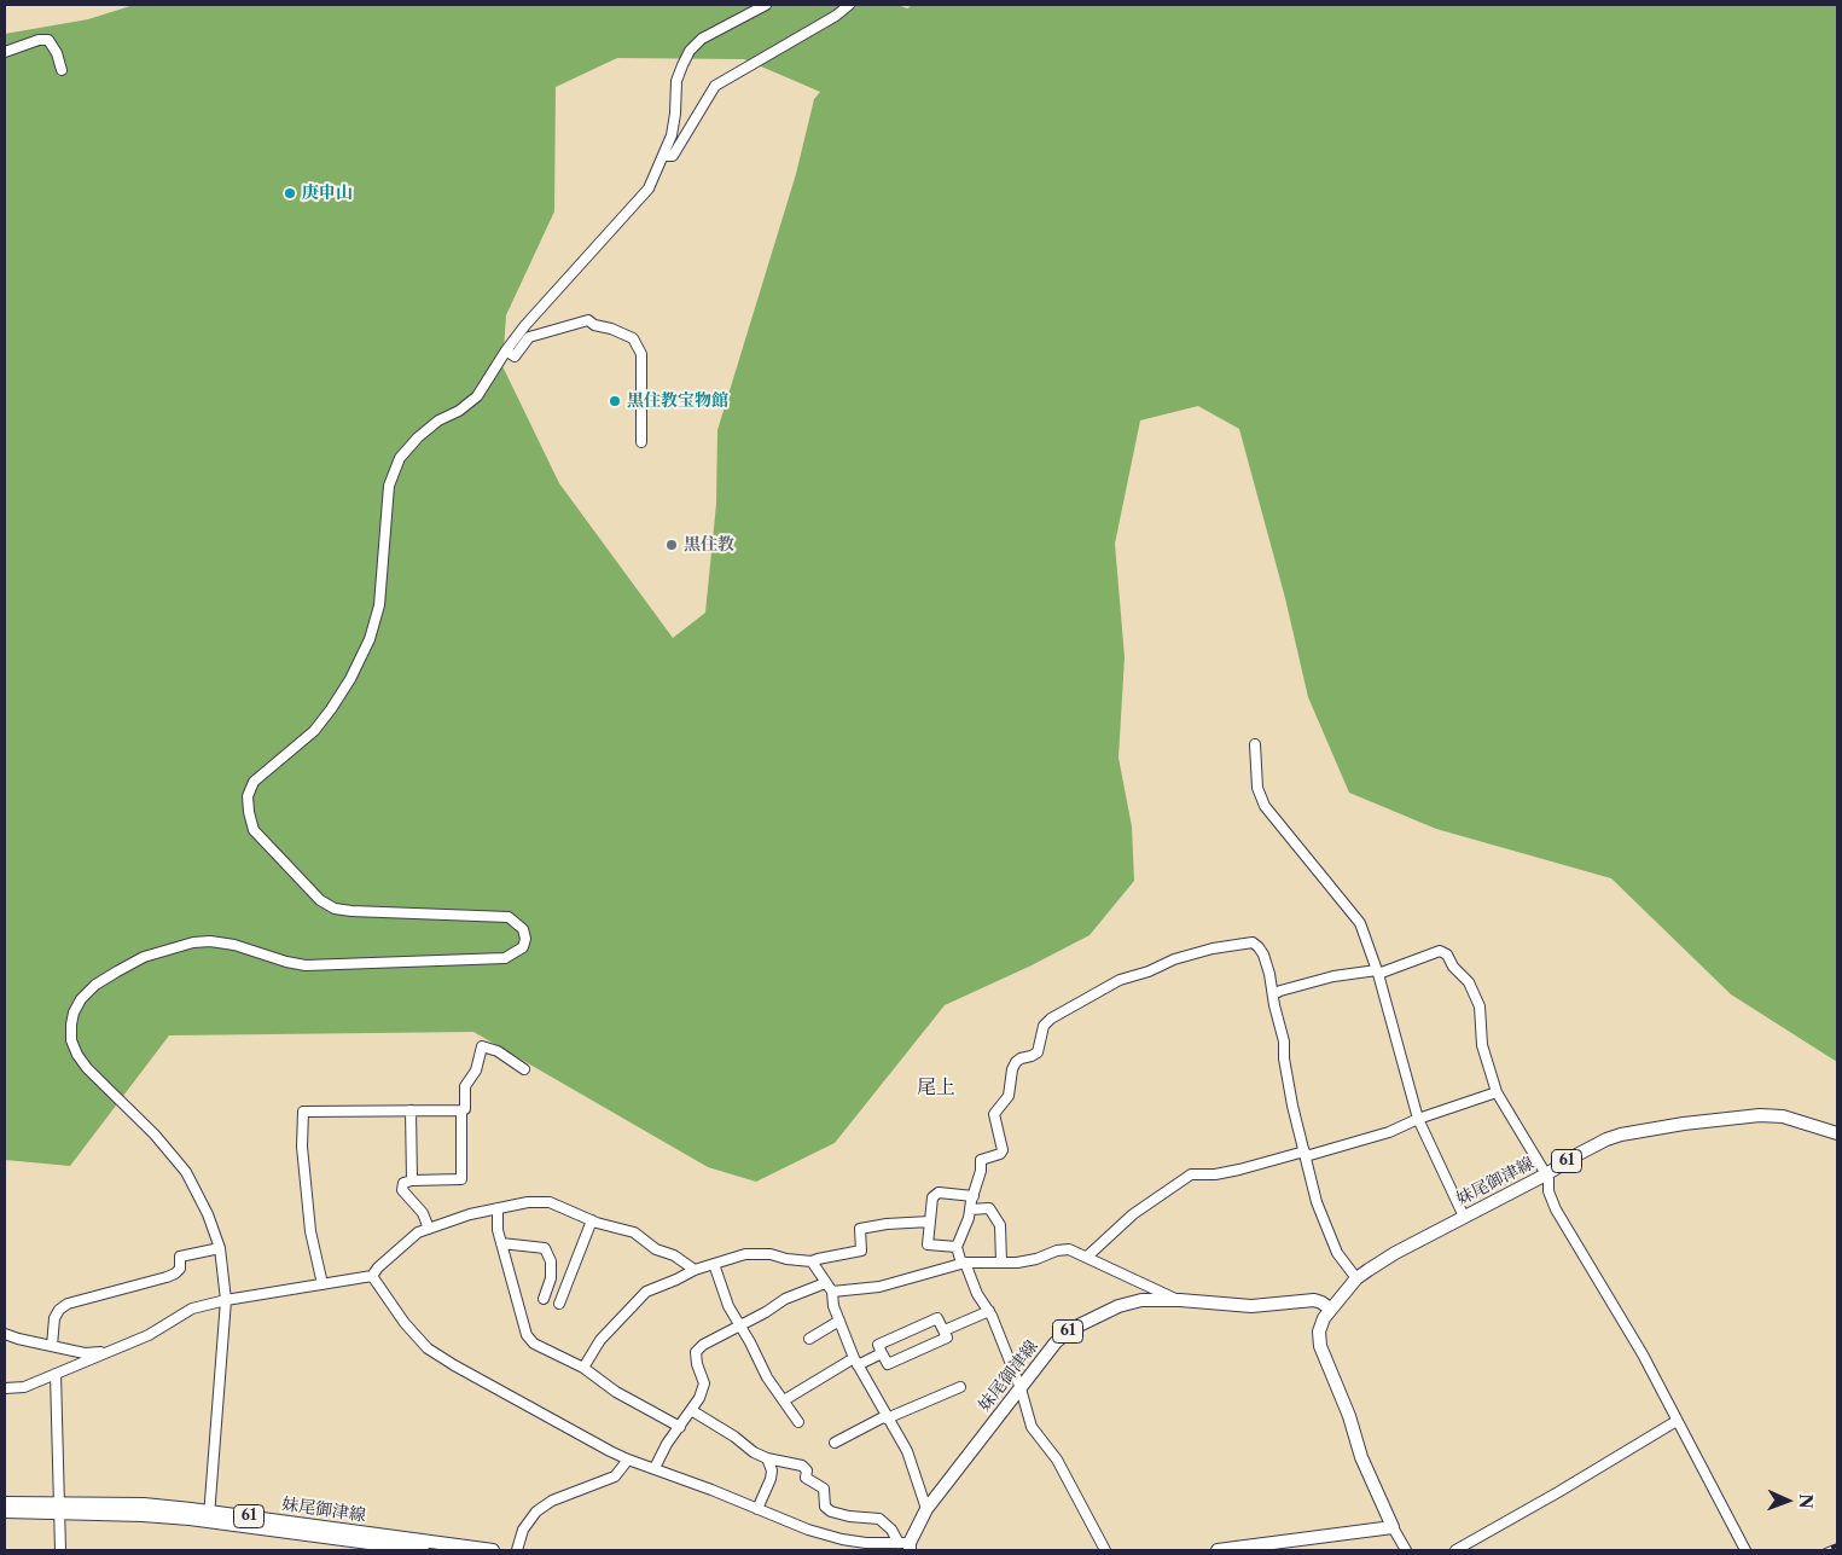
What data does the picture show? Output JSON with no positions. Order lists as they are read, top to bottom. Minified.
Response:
{"streets":{"main road":["61","妹尾御津線"]},"districts":["尾上"],"places":["庚申山","黒住教宝物館","黒住教"],"north":"right"}
